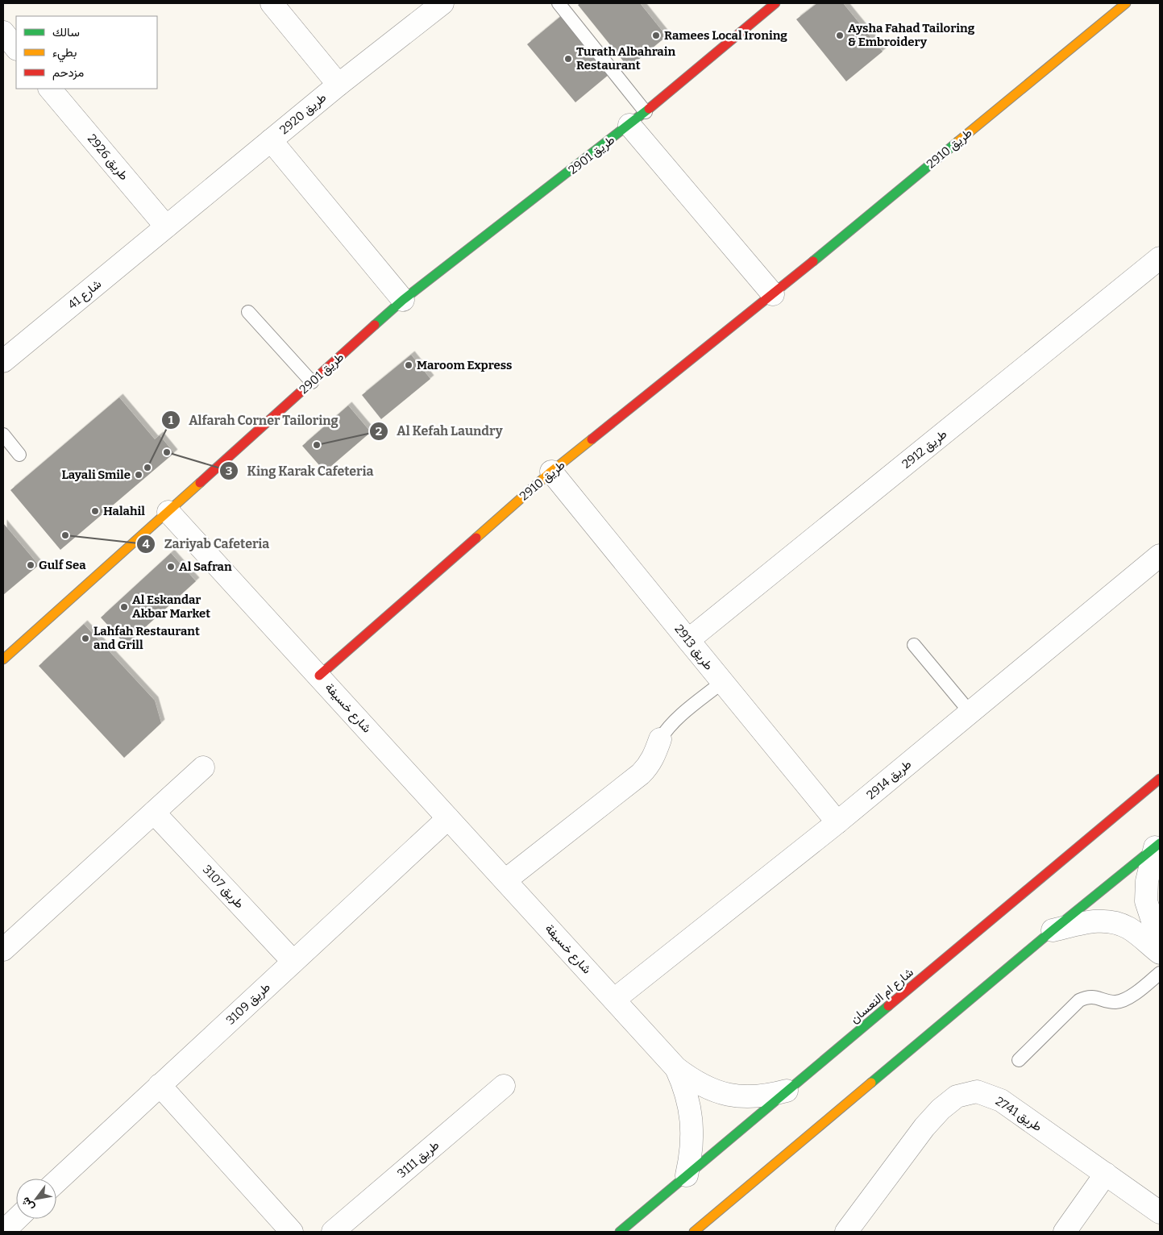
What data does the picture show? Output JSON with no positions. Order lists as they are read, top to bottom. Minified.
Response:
{"streets":{"street":["طريق 2920","طريق 2910","طريق 2901","طريق 2926","شارع 41","طريق 2912","طريق 2913","شارع خسيفة","طريق 2914","طريق 3107","شارع ام النعسان","طريق 3109","طريق 2741","طريق 3111"]},"crossings":[["طريق 2920","طريق 2926"],["طريق 2920","شارع 41"],["طريق 2910","طريق 2913"],["طريق 2910","شارع خسيفة"],["طريق 2901","شارع خسيفة"],["طريق 2926","شارع 41"],["طريق 2912","طريق 2913"],["طريق 2913","طريق 2914"],["شارع خسيفة","طريق 2914"],["شارع خسيفة","شارع ام النعسان"],["شارع خسيفة","طريق 3109"],["طريق 3107","طريق 3109"]],"places":["Ramees Local Ironing","Aysha Fahad Tailoring & Embroidery","Turath Albahrain Restaurant","Maroom Express","Al Kefah Laundry","King Karak Cafeteria","Alfarah Corner Tailoring","Layali Smile","Halahil","Zariyab Cafeteria","Gulf Sea","Al Safran","Al Eskandar Akbar Market","Lahfah Restaurant and Grill"],"legend":["سالك","بطيء","مزدحم"],"north":"bottom left"}
